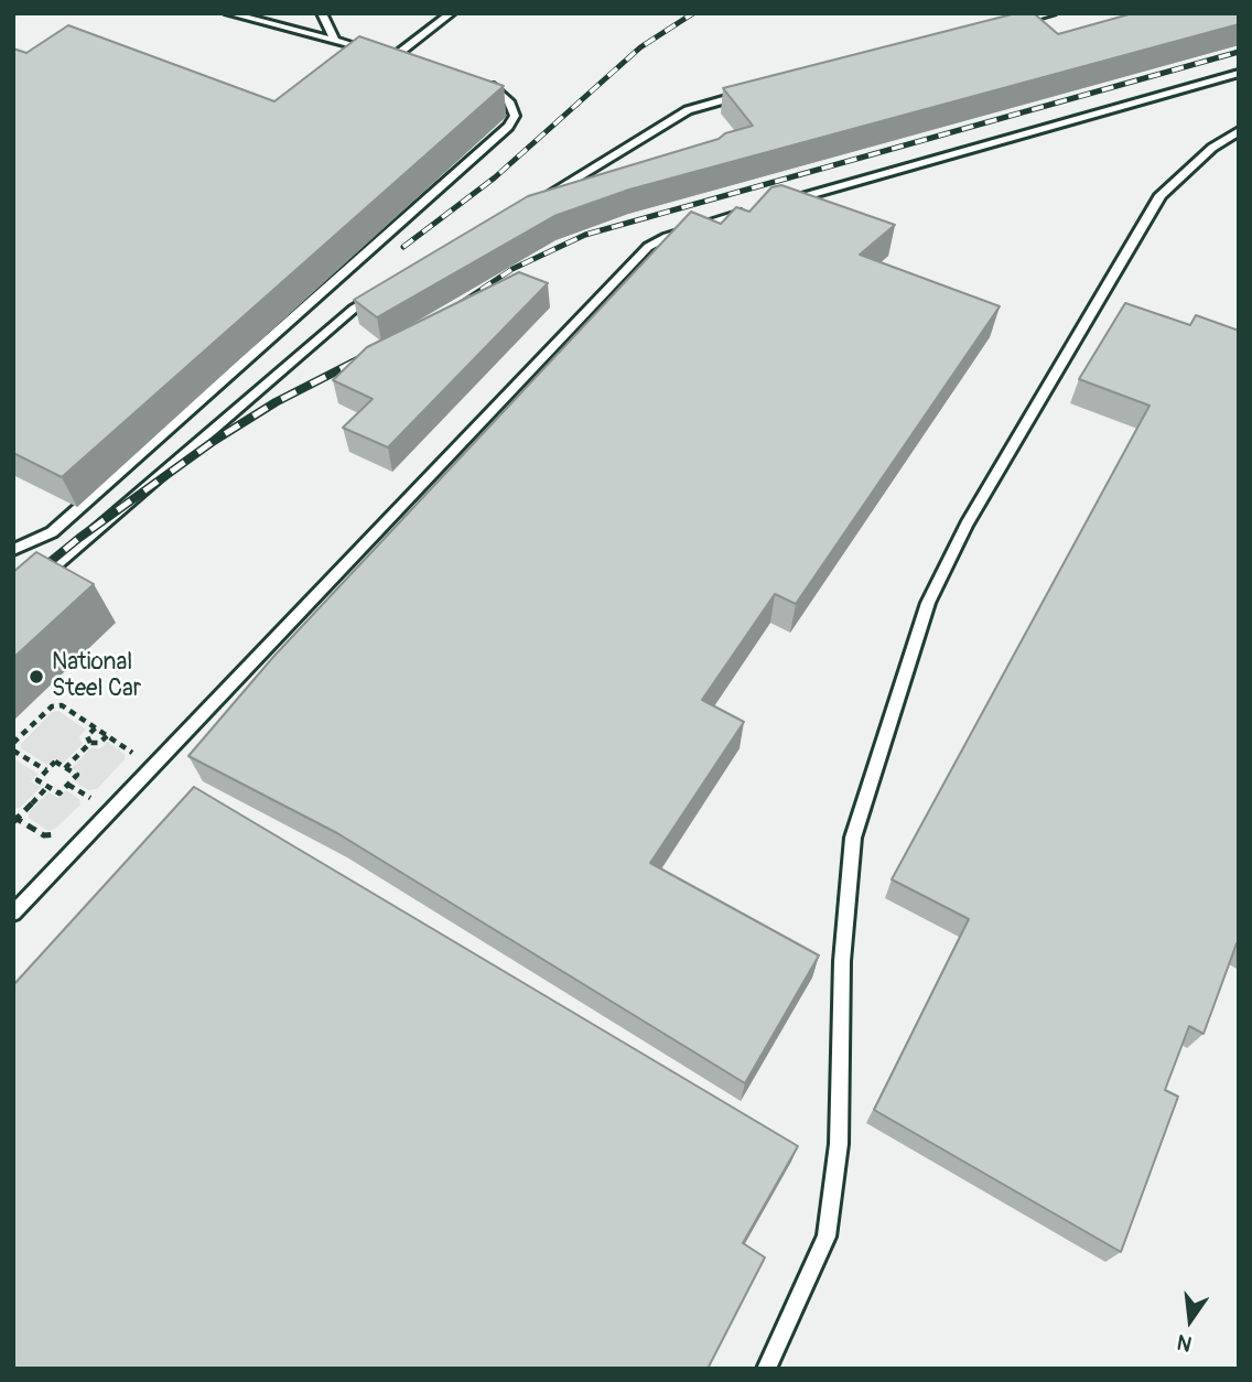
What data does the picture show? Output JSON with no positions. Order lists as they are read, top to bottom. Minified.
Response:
{"places":["National Steel Car"],"north":"bottom"}
